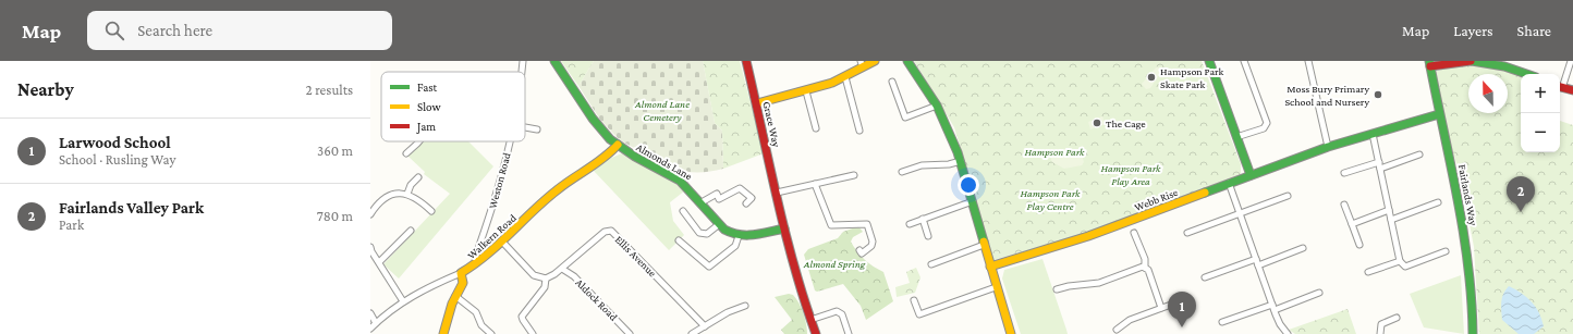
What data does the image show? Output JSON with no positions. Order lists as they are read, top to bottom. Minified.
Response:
{"streets":{"street":["Grace Way","Almonds Lane","Weston Road","Fairlands Way","Webb Rise","Walkern Road","Ellis Avenue","Aldock Road"]},"crossings":[["Almonds Lane","Walkern Road"],["Fairlands Way","Webb Rise"],["Ellis Avenue","Aldock Road"]],"parks":["Almond Lane Cemetery","Hampson Park","Hampson Park Play Area","Hampson Park Play Centre","Almond Spring"],"places":["Hampson Park Skate Park","Moss Bury Primary School and Nursery","The Cage"],"legend":["Fast","Slow","Jam"],"north":"top","page":{"header":"Map","search":"Search here","nav":["Map","Layers","Share"],"heading":["Nearby","2 results"],"map_buttons":["+","−"],"list":[{"mark":"1","name":"Larwood School","note":"School · Rusling Way","value":"360 m"},{"mark":"2","name":"Fairlands Valley Park","note":"Park","value":"780 m"}],"pins":["2","1"]}}
